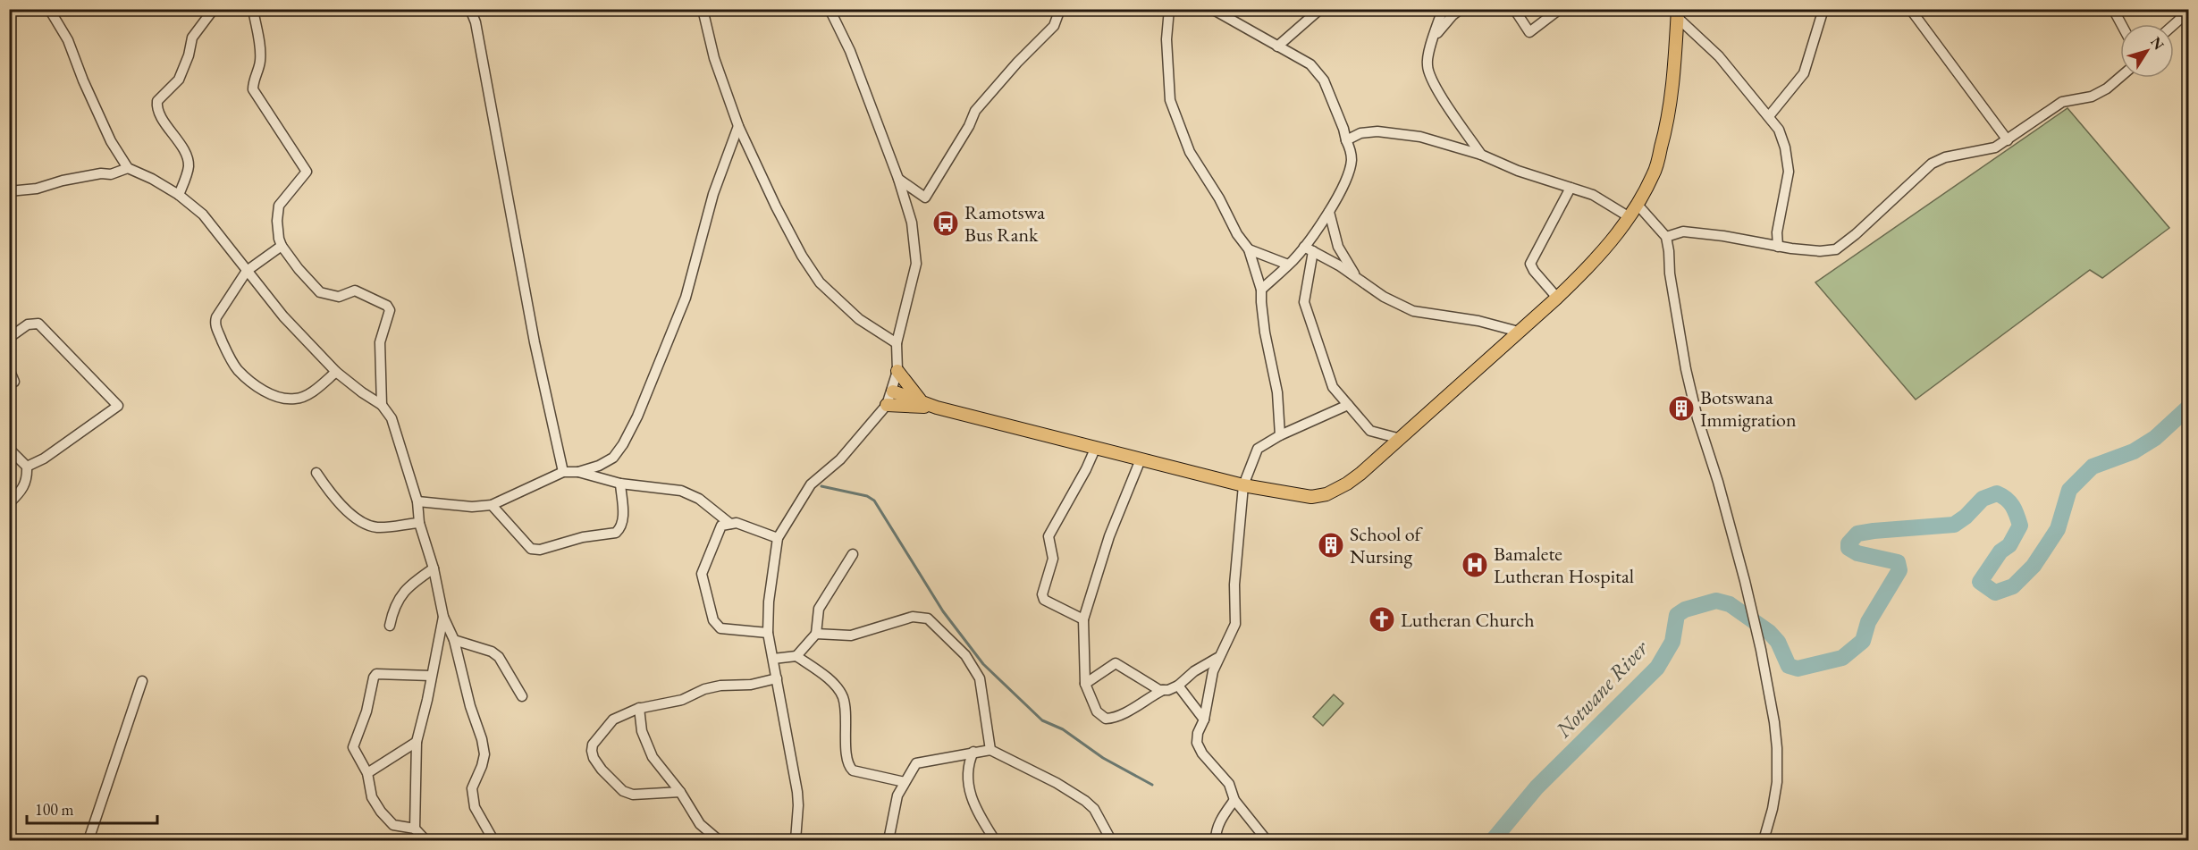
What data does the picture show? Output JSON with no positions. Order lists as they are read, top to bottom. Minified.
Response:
{"water":["Notwane River"],"places":{"bus stop":["Ramotswa Bus Rank"],"building":["Botswana Immigration","School of Nursing"],"hospital":["Bamalete Lutheran Hospital"],"church":["Lutheran Church"]},"scale_bar":"100 m","north":"top right"}
